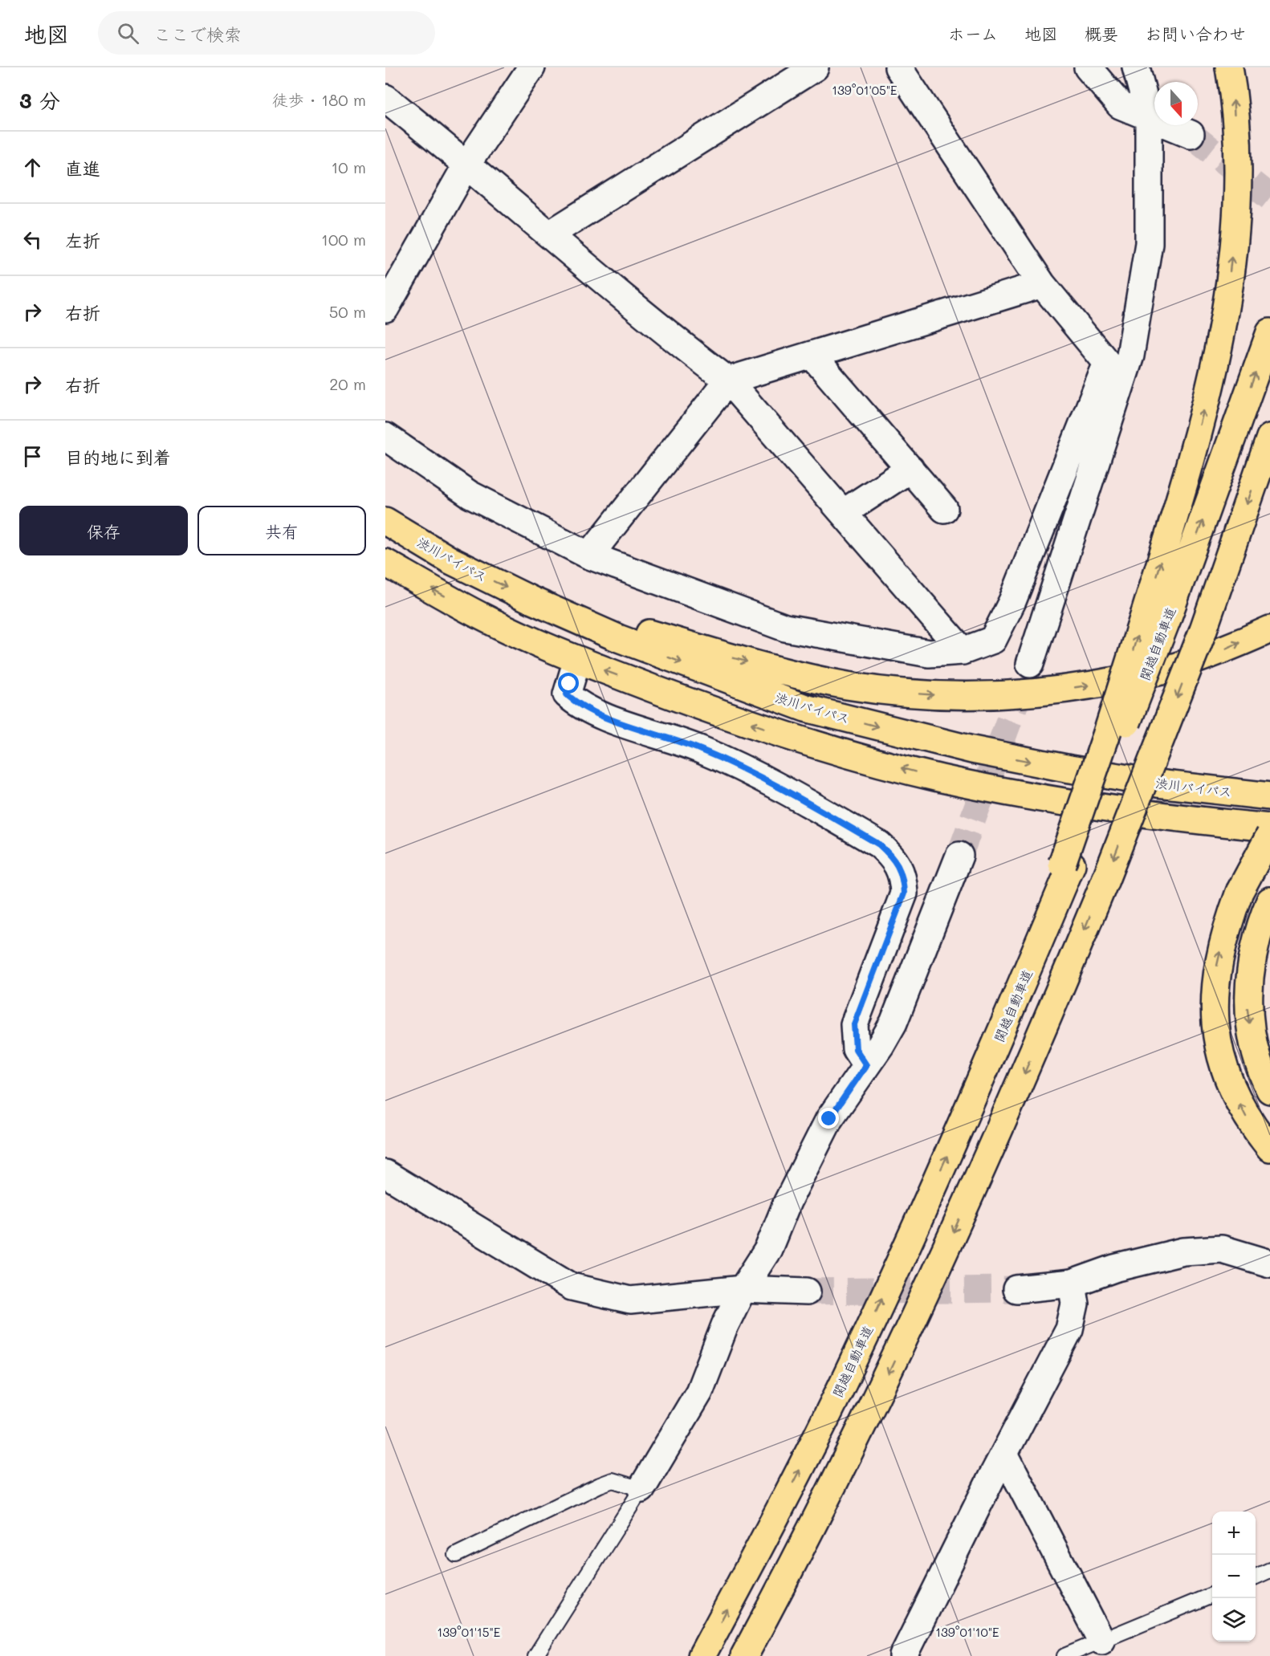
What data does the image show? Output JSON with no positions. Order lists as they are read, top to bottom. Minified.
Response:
{"streets":{"highway":["渋川バイパス","関越自動車道"]},"north":"bottom","page":{"header":"地図","search":"ここで検索","nav":["ホーム","地図","概要","お問い合わせ"],"heading":["3 分","徒歩 · 180 m"],"list":[["直進","10 m"],["左折","100 m"],["右折","50 m"],["右折","20 m"],"目的地に到着"],"buttons":["保存","共有"],"map_buttons":["+","−"]},"coordinates":["139°01'05\"E","139°01'15\"E","139°01'10\"E"]}
